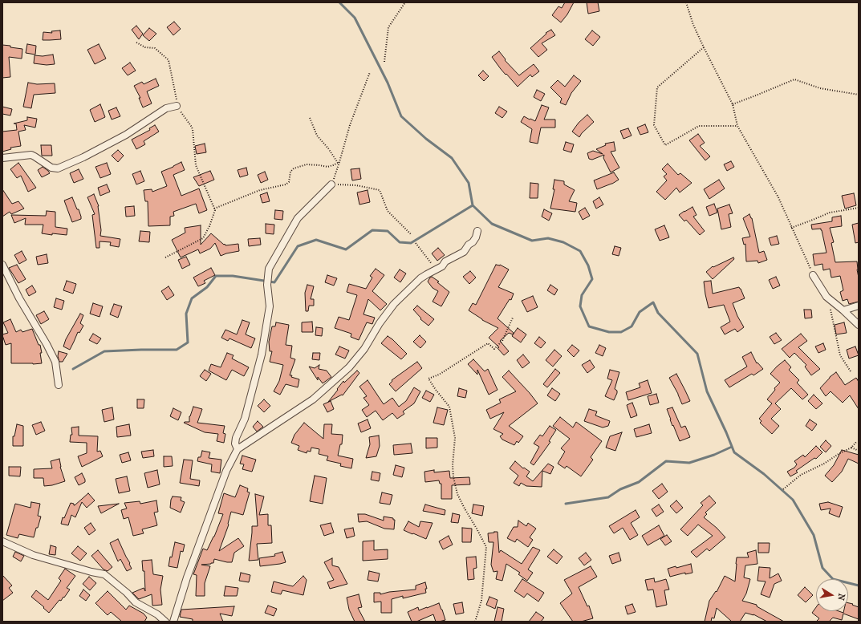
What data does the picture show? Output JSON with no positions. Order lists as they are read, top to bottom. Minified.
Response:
{"north":"right"}
